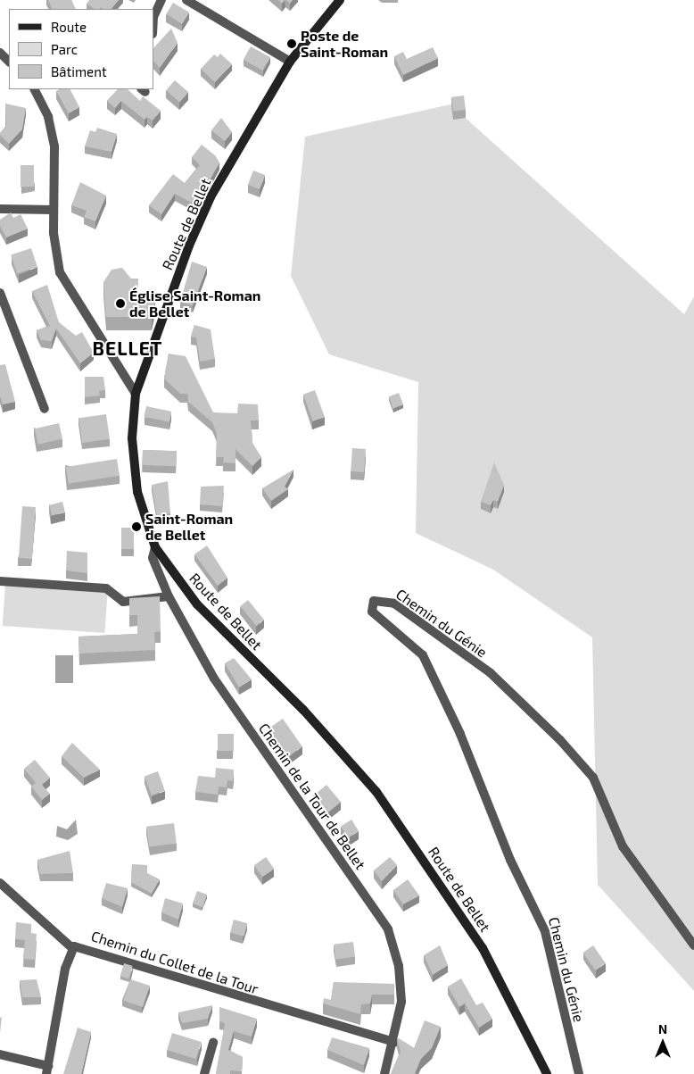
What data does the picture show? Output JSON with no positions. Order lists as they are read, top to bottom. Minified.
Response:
{"streets":{"main road":["Route de Bellet"],"street":["Chemin du Génie","Chemin de la Tour de Bellet","Chemin du Collet de la Tour"]},"crossings":[["Route de Bellet","Chemin de la Tour de Bellet"],["Chemin de la Tour de Bellet","Chemin du Collet de la Tour"]],"districts":["BELLET"],"places":["Poste de Saint-Roman","Église Saint-Roman de Bellet","Saint-Roman de Bellet"],"legend":["Route","Parc","Bâtiment"],"north":"top"}
